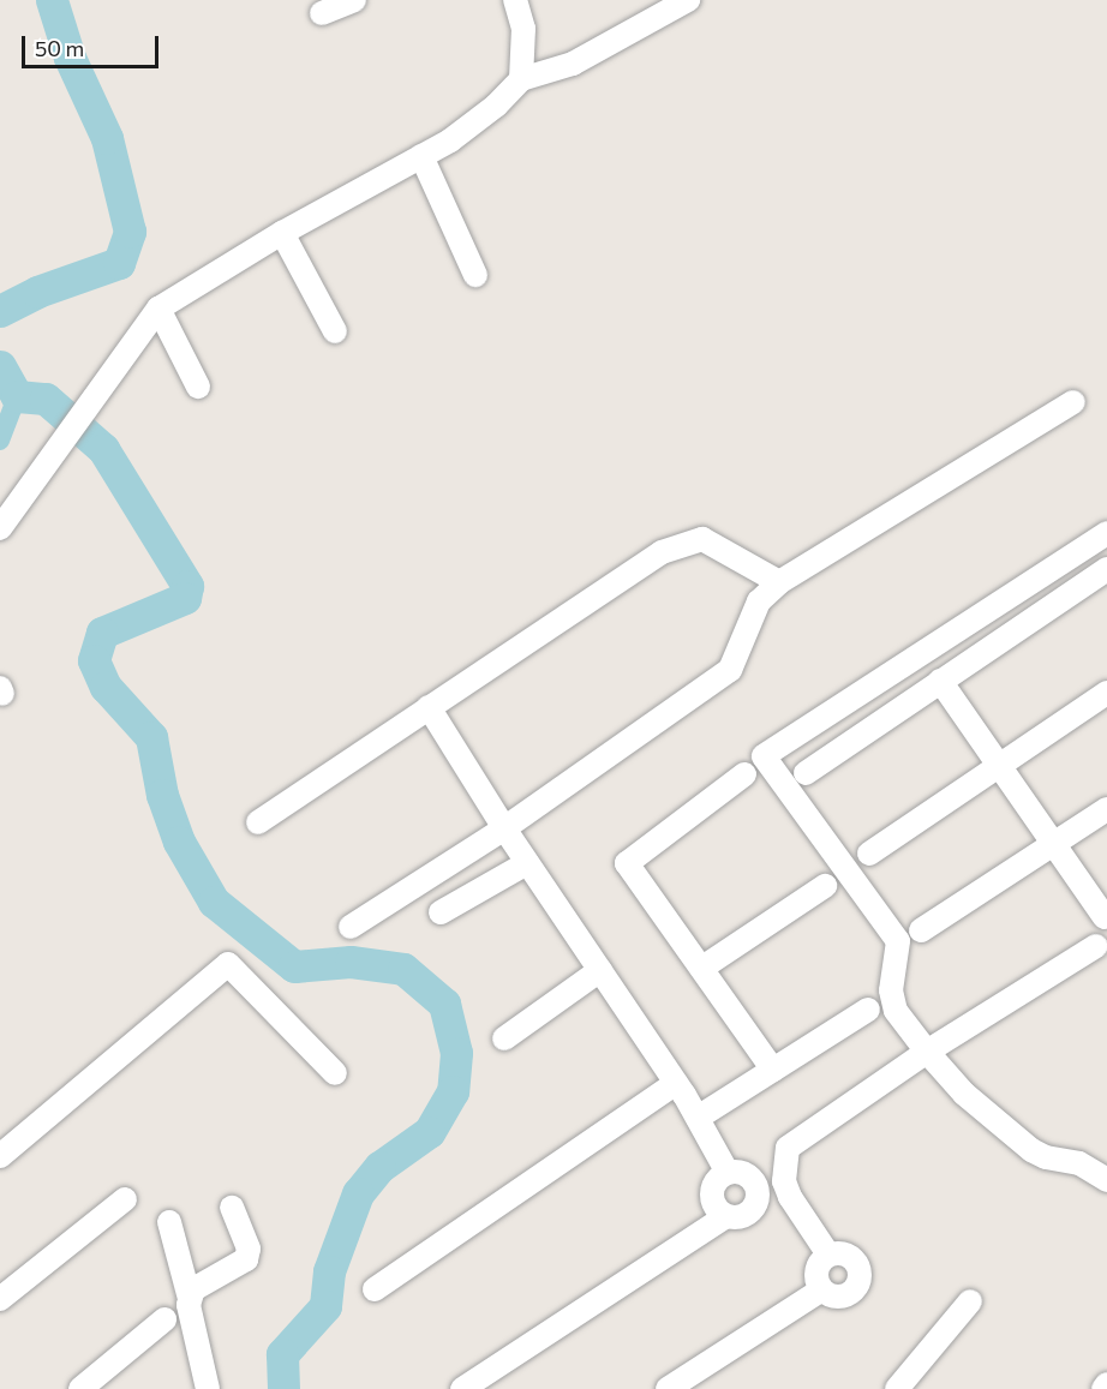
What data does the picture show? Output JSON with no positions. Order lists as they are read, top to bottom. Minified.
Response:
{"scale_bar":"50 m"}
